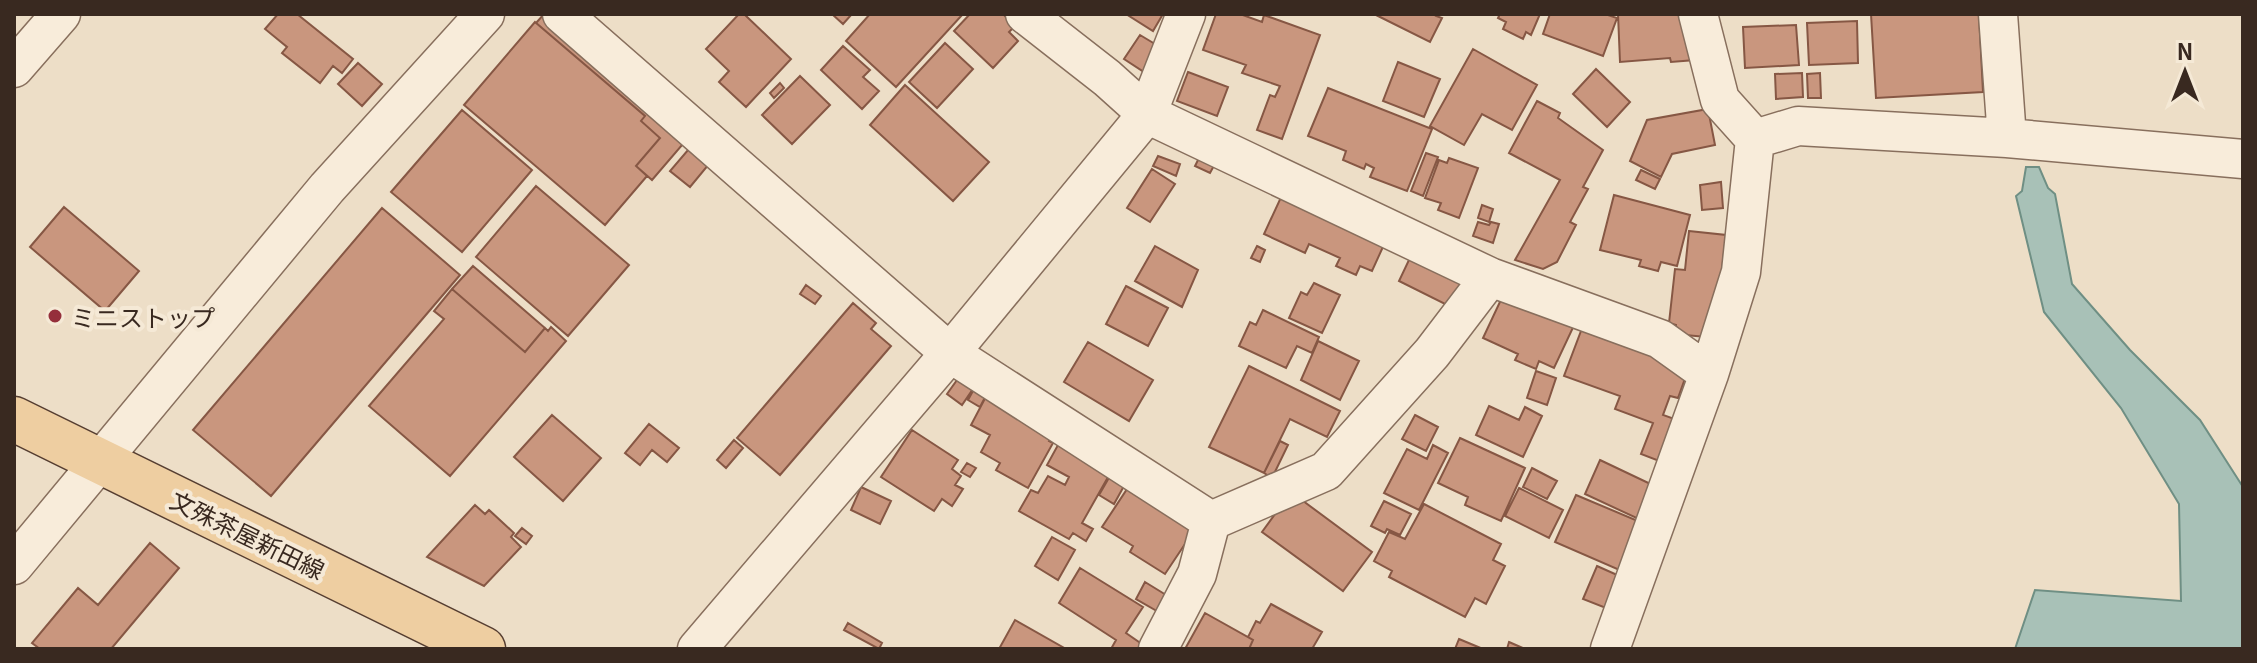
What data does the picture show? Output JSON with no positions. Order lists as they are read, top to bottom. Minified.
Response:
{"streets":{"main road":["文殊茶屋新田線"]},"places":["ミニストップ"],"north":"top"}
